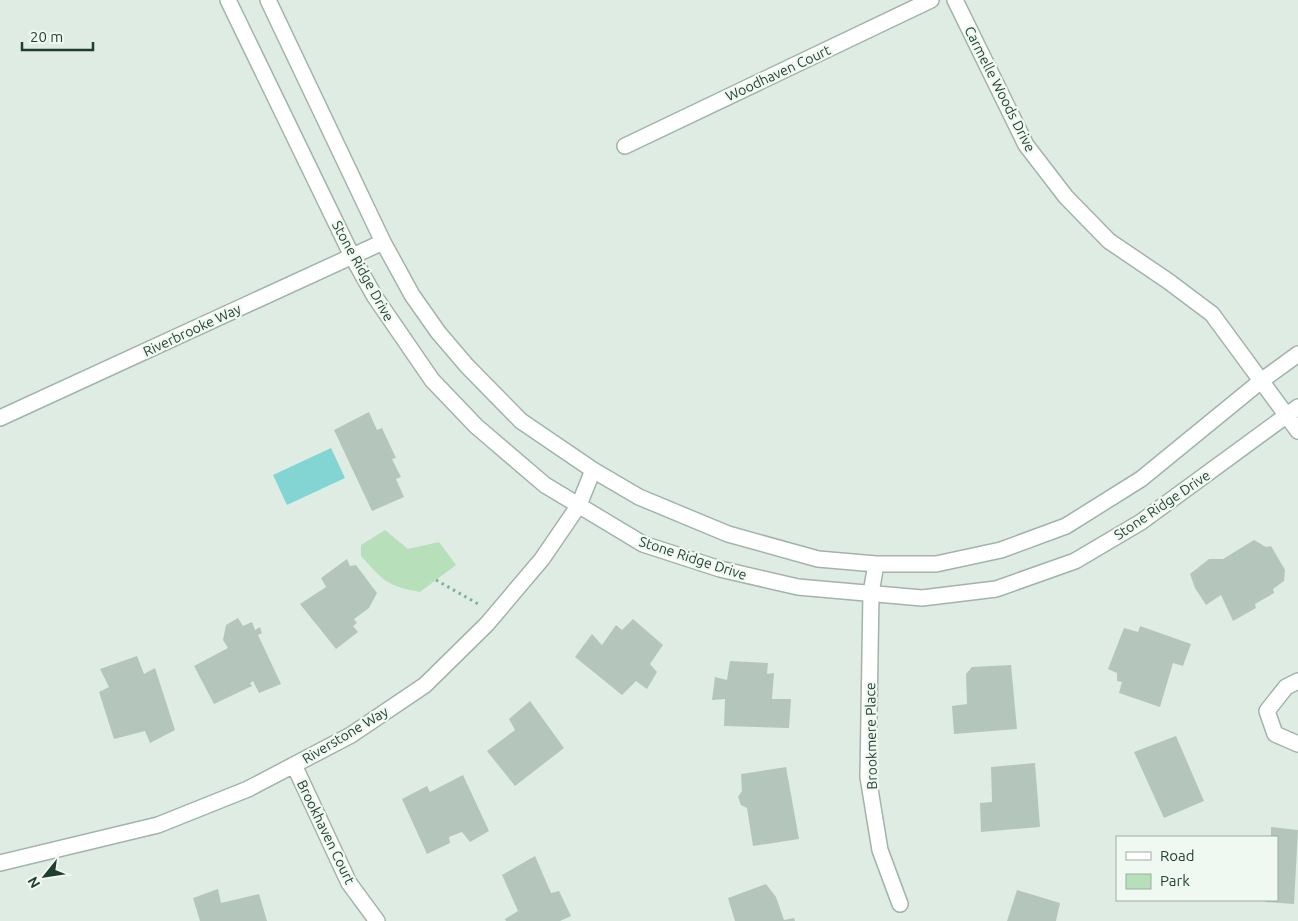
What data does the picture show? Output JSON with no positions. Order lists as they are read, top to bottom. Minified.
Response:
{"streets":{"street":["Woodhaven Court","Carmelle Woods Drive","Stone Ridge Drive","Riverbrooke Way","Riverstone Way","Brookmere Place","Brookhaven Court"]},"crossings":[["Carmelle Woods Drive","Stone Ridge Drive"],["Stone Ridge Drive","Riverbrooke Way"],["Stone Ridge Drive","Riverstone Way"],["Stone Ridge Drive","Brookmere Place"],["Riverstone Way","Brookhaven Court"]],"legend":["Road","Park"],"scale_bar":"20 m","north":"bottom left"}
